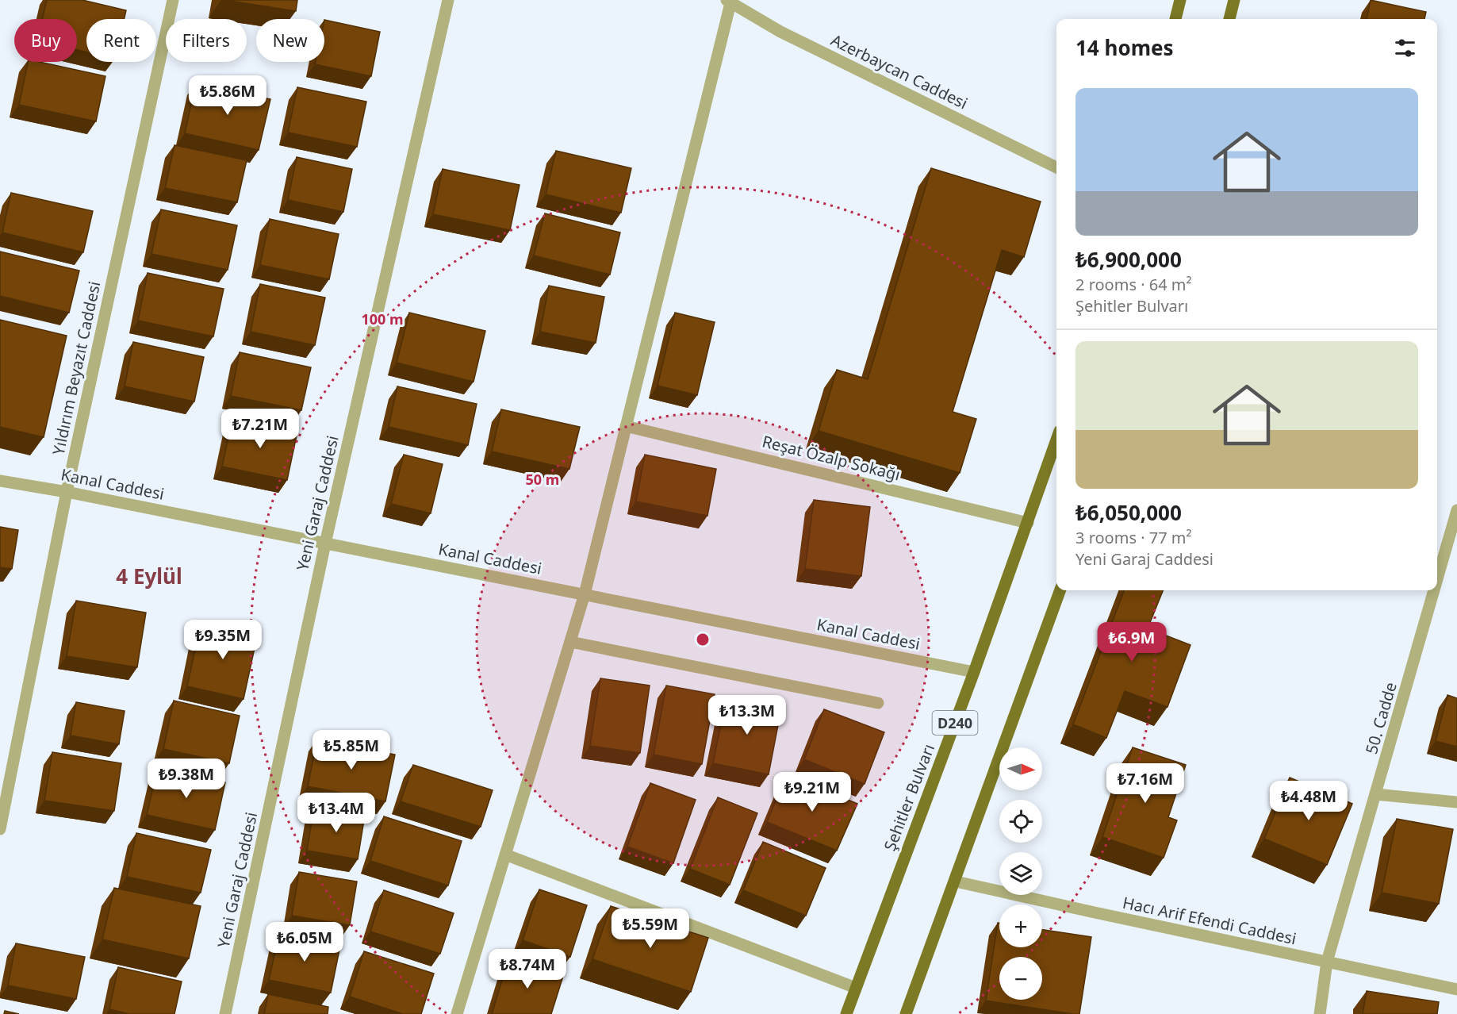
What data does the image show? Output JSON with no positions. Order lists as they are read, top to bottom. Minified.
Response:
{"streets":{"main road":["D240","Şehitler Bulvarı"],"street":["Azerbaycan Caddesi","Yıldırım Beyazıt Caddesi","Reşat Özalp Sokağı","Kanal Caddesi","Yeni Garaj Caddesi","50. Cadde","Hacı Arif Efendi Caddesi"]},"crossings":[["Yıldırım Beyazıt Caddesi","Kanal Caddesi"],["Reşat Özalp Sokağı","Şehitler Bulvarı"],["Kanal Caddesi","Yeni Garaj Caddesi"],["Kanal Caddesi","Şehitler Bulvarı"],["50. Cadde","Hacı Arif Efendi Caddesi"]],"districts":["4 Eylül"],"north":"right","page":{"chip":["Buy","Rent","Filters","New"],"heading":"14 homes","price":["₺5.86M","₺7.21M","₺9.35M","₺6.9M","₺13.3M","₺5.85M","₺9.38M","₺7.16M","₺9.21M","₺4.48M","₺13.4M","₺5.59M","₺6.05M","₺8.74M"],"list":[{"name":"₺6,900,000","note":"2 rooms · 64 m² · Şehitler Bulvarı"},{"name":"₺6,050,000","note":"3 rooms · 77 m² · Yeni Garaj Caddesi"}],"map_buttons":["+","−"]},"rings":["100 m","50 m"]}
